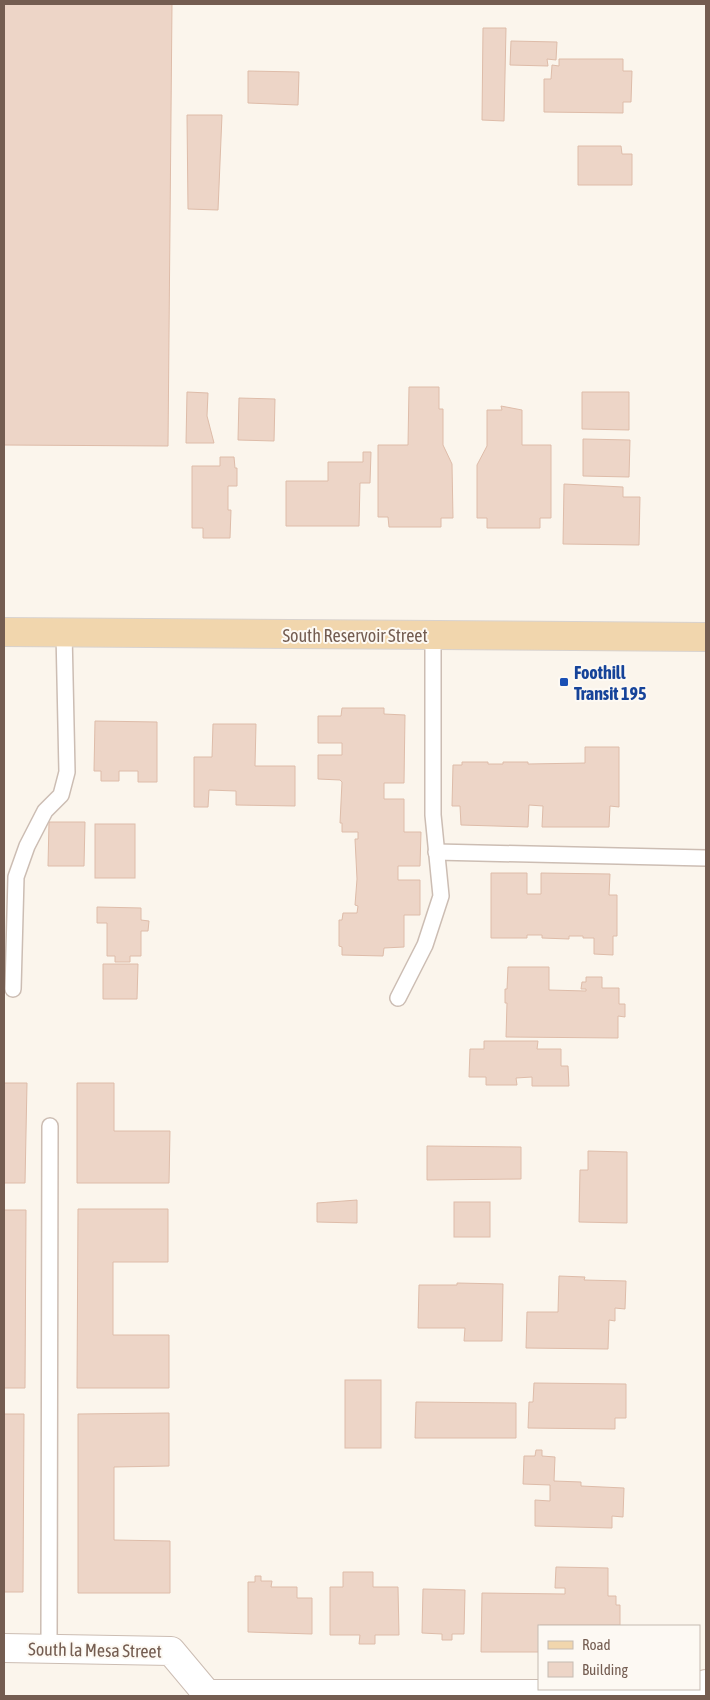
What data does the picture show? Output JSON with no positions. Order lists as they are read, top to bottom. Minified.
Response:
{"streets":{"main road":["South Reservoir Street"],"street":["South la Mesa Street"]},"places":{"transit":["Foothill Transit 195"]},"legend":["Road","Building"]}
